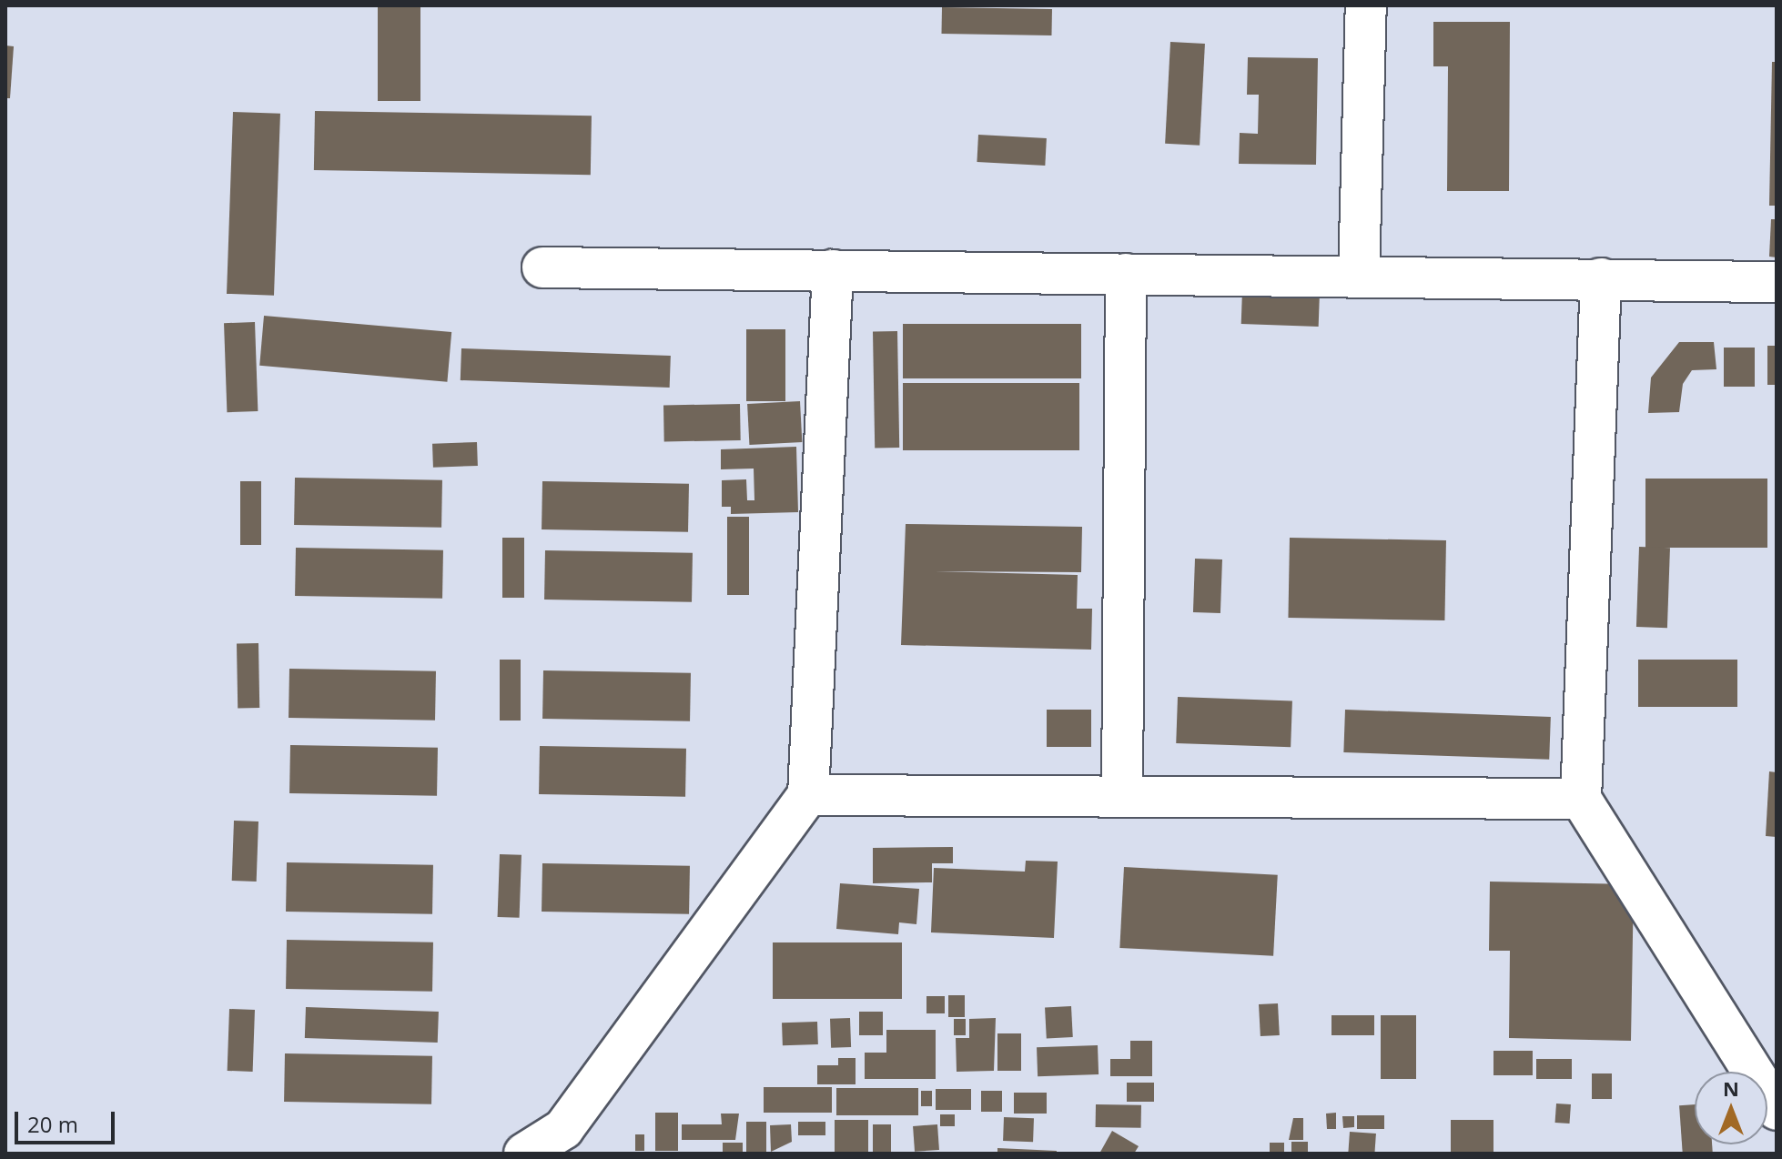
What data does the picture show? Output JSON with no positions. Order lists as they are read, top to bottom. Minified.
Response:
{"scale_bar":"20 m","north":"top"}
